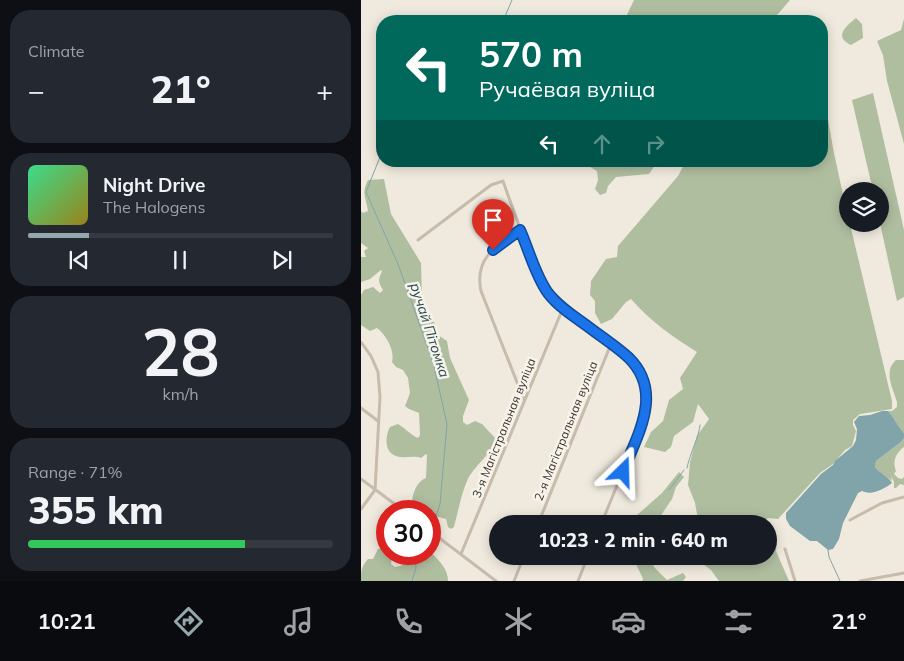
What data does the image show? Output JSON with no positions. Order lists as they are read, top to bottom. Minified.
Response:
{"streets":{"street":["3-я Магістральная вуліца","2-я Магістральная вуліца"]},"water":["ручай Пітомка"],"page":{"tile":["Climate",["28","km/h"],["Range · 71%","355 km"]],"turn":["570 m","Ручаёвая вуліца"],"heat":["−","21°","+"],"song":["Night Drive","The Halogens"],"limit":"30","trip":"10:23 · 2 min · 640 m","tabs":["10:21","21°"]}}
